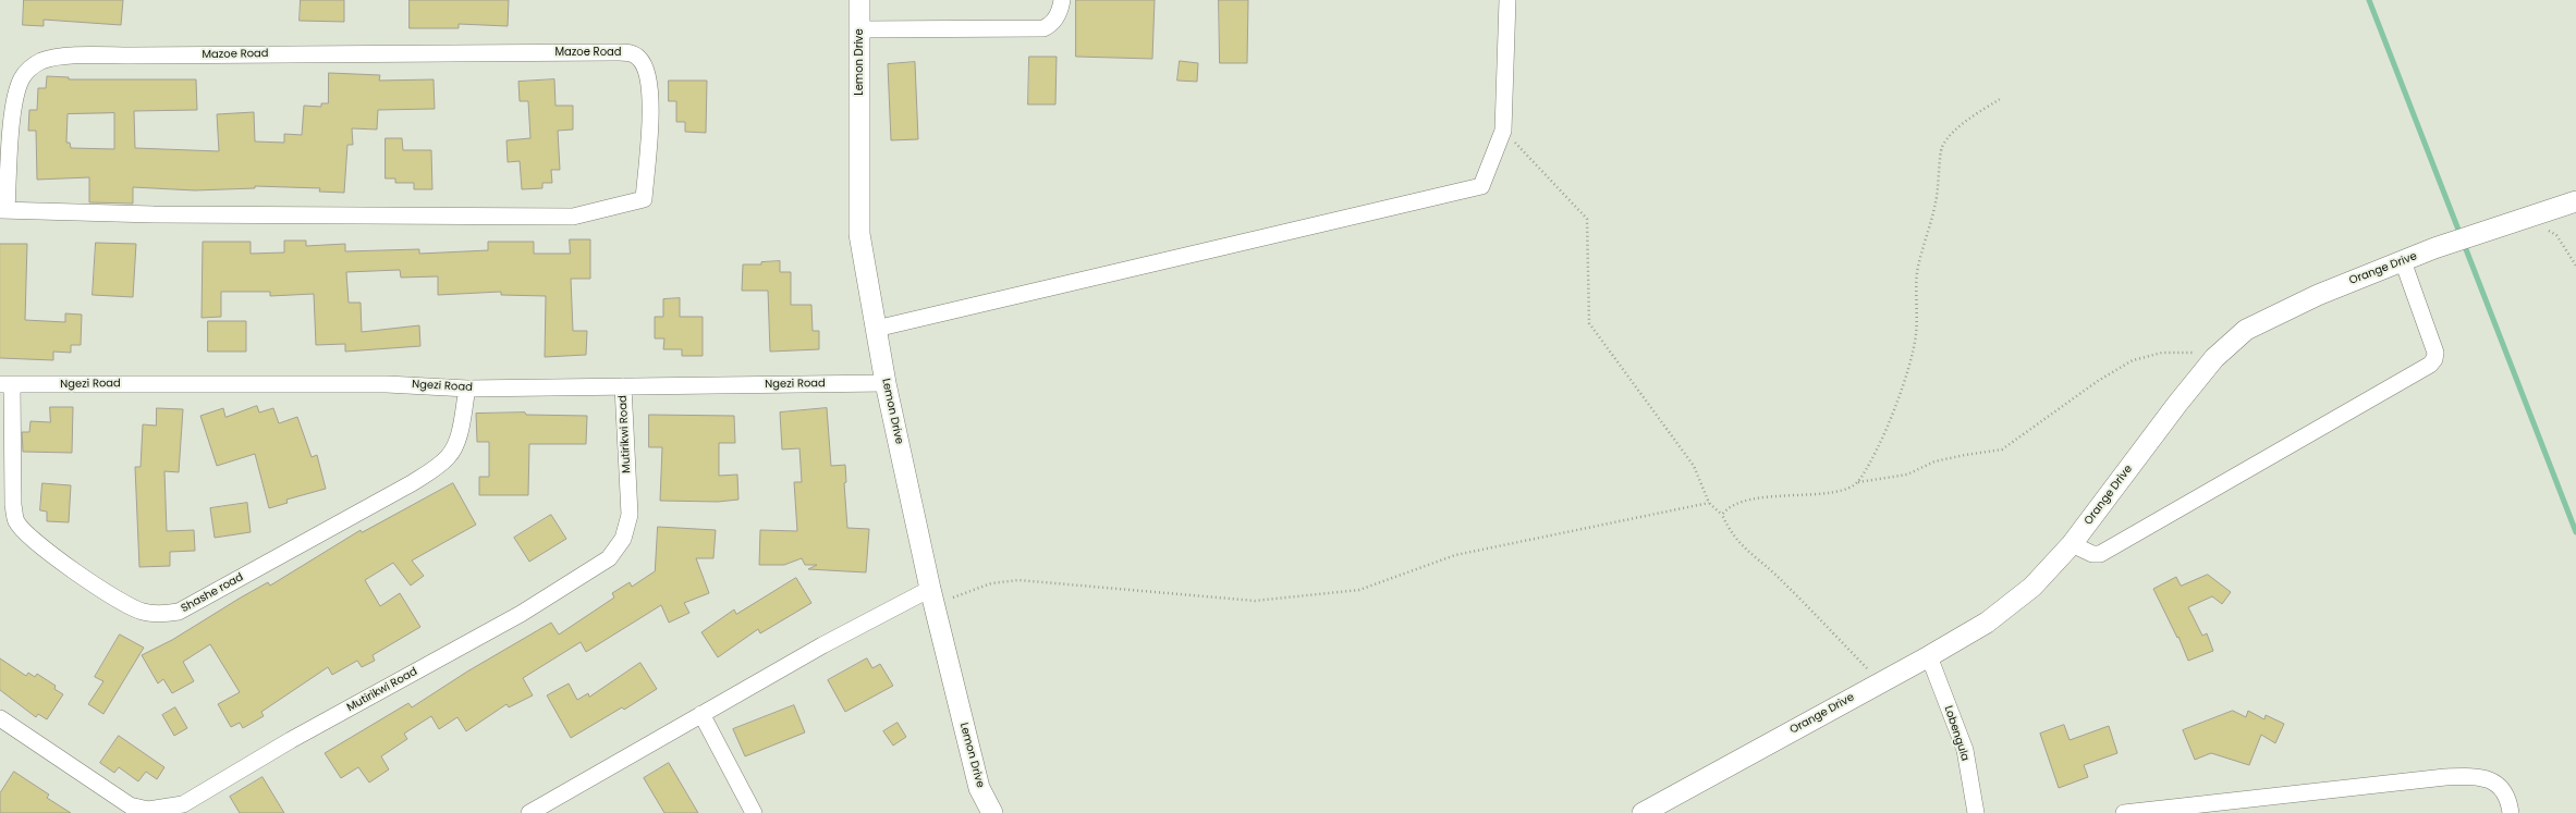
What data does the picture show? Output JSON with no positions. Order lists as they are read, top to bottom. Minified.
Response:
{"streets":{"street":["Mazoe Road","Lemon Drive","Orange Drive","Ngezi Road","Mutirikwi Road","Shashe road","Lobengula"]},"crossings":[["Lemon Drive","Ngezi Road"],["Orange Drive","Lobengula"],["Ngezi Road","Mutirikwi Road"],["Ngezi Road","Shashe road"]]}
